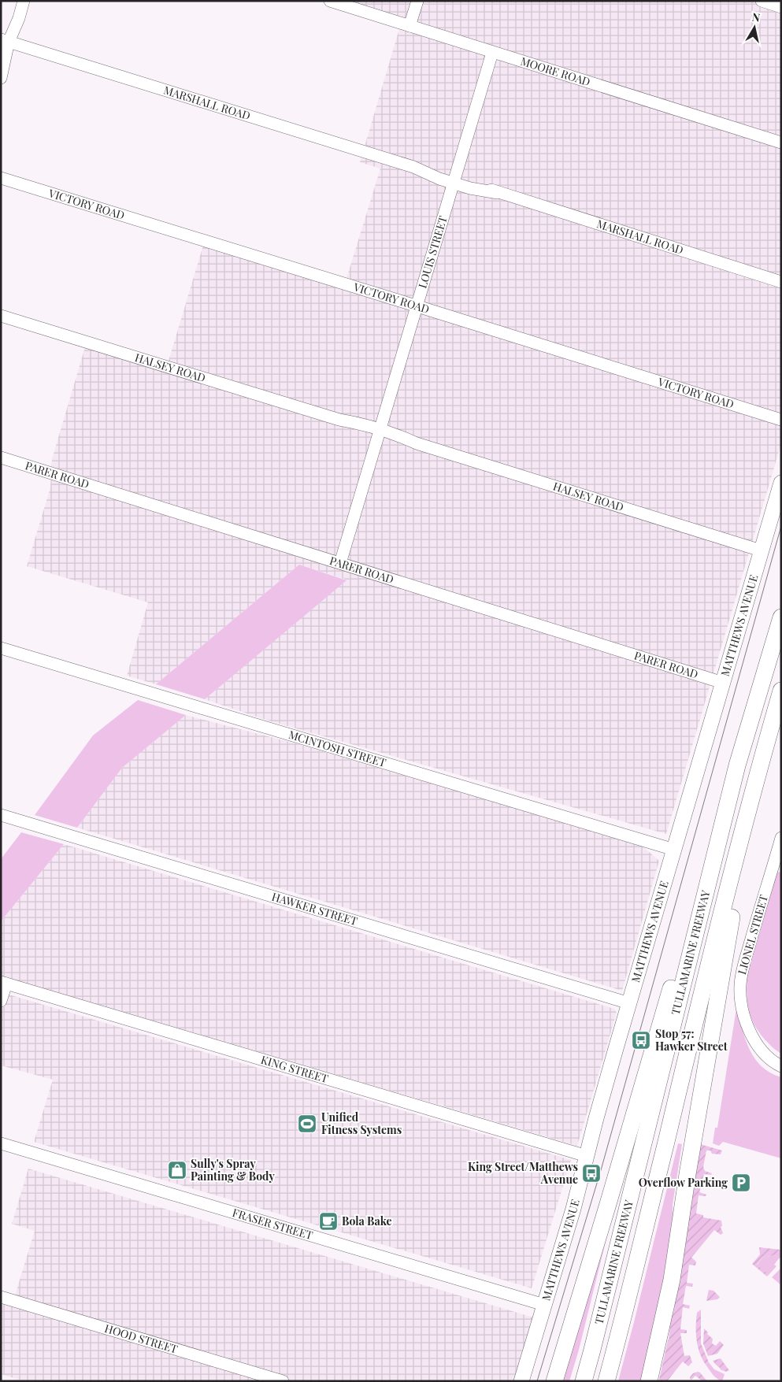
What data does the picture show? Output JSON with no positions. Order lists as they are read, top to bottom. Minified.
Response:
{"streets":{"highway":["TULLAMARINE FREEWAY"],"main road":["MATTHEWS AVENUE"],"street":["MOORE ROAD","MARSHALL ROAD","VICTORY ROAD","LOUIS STREET","HALSEY ROAD","PARER ROAD","MCINTOSH STREET","HAWKER STREET","LIONEL STREET","KING STREET","FRASER STREET","HOOD STREET"]},"crossings":[["MOORE ROAD","LOUIS STREET"],["MARSHALL ROAD","LOUIS STREET"],["VICTORY ROAD","LOUIS STREET"],["LOUIS STREET","HALSEY ROAD"],["LOUIS STREET","PARER ROAD"],["HALSEY ROAD","MATTHEWS AVENUE"],["PARER ROAD","MATTHEWS AVENUE"],["MATTHEWS AVENUE","MCINTOSH STREET"],["MATTHEWS AVENUE","HAWKER STREET"],["MATTHEWS AVENUE","KING STREET"],["MATTHEWS AVENUE","FRASER STREET"]],"places":{"bus stop":["Stop 57: Hawker Street","King Street/Matthews Avenue"],"sports":["Unified Fitness Systems"],"shop":["Sully's Spray Painting & Body"],"parking":["Overflow Parking"],"cafe":["Bola Bake"]},"north":"top"}
